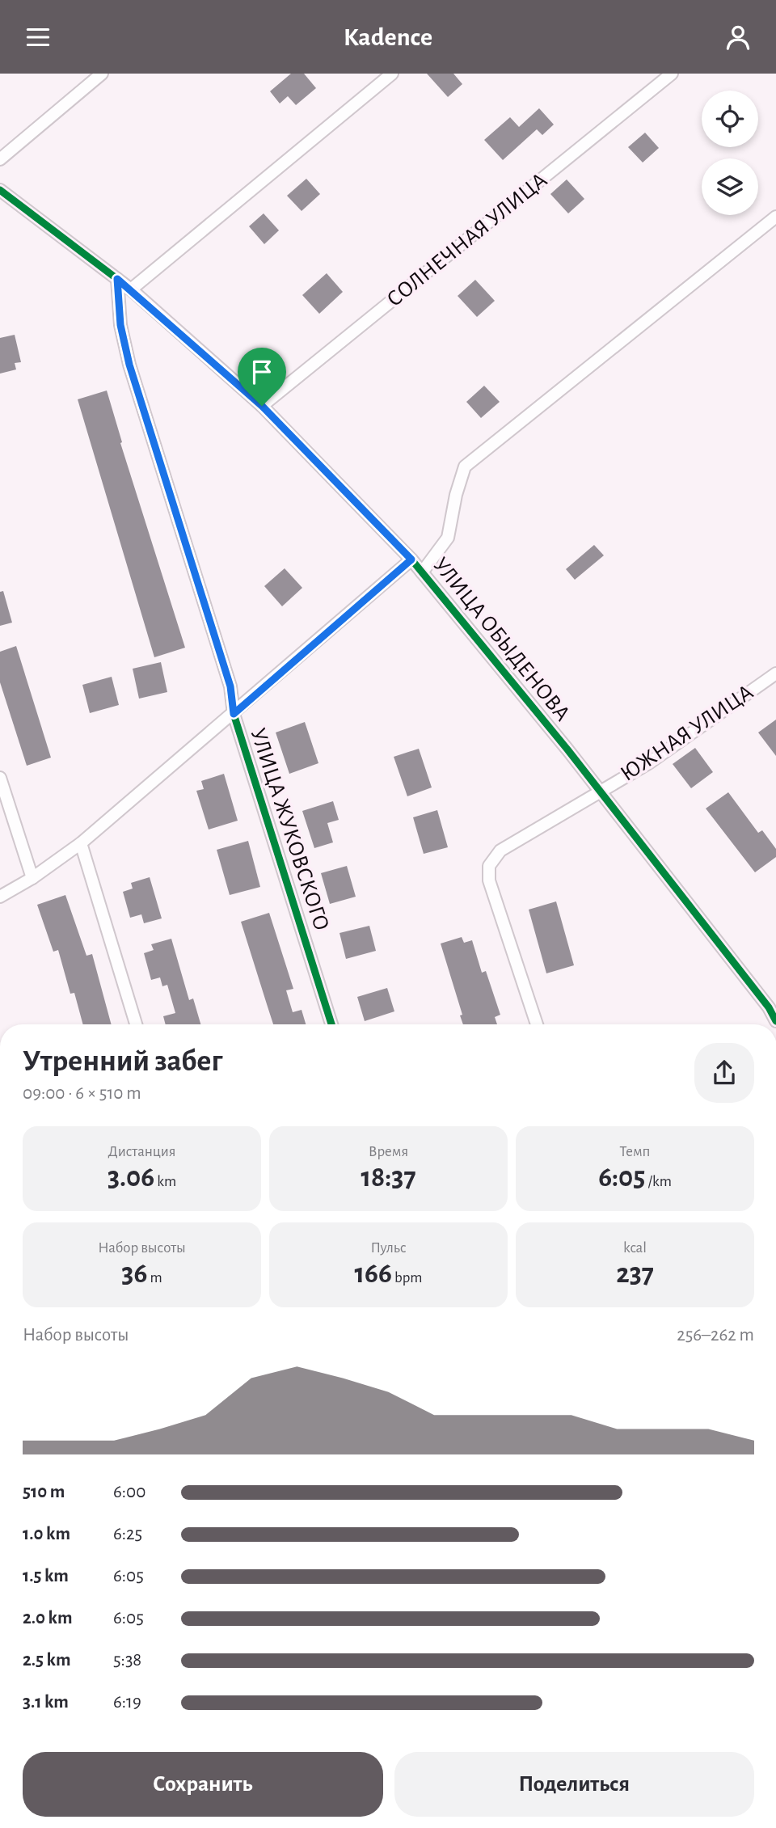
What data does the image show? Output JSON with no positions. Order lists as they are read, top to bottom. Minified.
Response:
{"streets":{"street":["СОЛНЕЧНАЯ УЛИЦА","УЛИЦА ОБЫДЕНОВА","ЮЖНАЯ УЛИЦА","УЛИЦА ЖУКОВСКОГО"]},"crossings":[["СОЛНЕЧНАЯ УЛИЦА","УЛИЦА ОБЫДЕНОВА"],["УЛИЦА ОБЫДЕНОВА","ЮЖНАЯ УЛИЦА"],["УЛИЦА ОБЫДЕНОВА","УЛИЦА ЖУКОВСКОГО"]],"page":{"header":"Kadence","heading":["Утренний забег","09:00 · 6 × 510 m"],"stats":[["Дистанция","3.06 km"],["Время","18:37"],["Темп","6:05 /km"],["Набор высоты","36 m"],["Пульс","166 bpm"],["kcal","237"]],"chart":["Набор высоты","256–262 m"],"list":[{"name":"510 m","note":"6:00"},{"name":"1.0 km","note":"6:25"},{"name":"1.5 km","note":"6:05"},{"name":"2.0 km","note":"6:05"},{"name":"2.5 km","note":"5:38"},{"name":"3.1 km","note":"6:19"}],"buttons":["Сохранить","Поделиться"]}}
